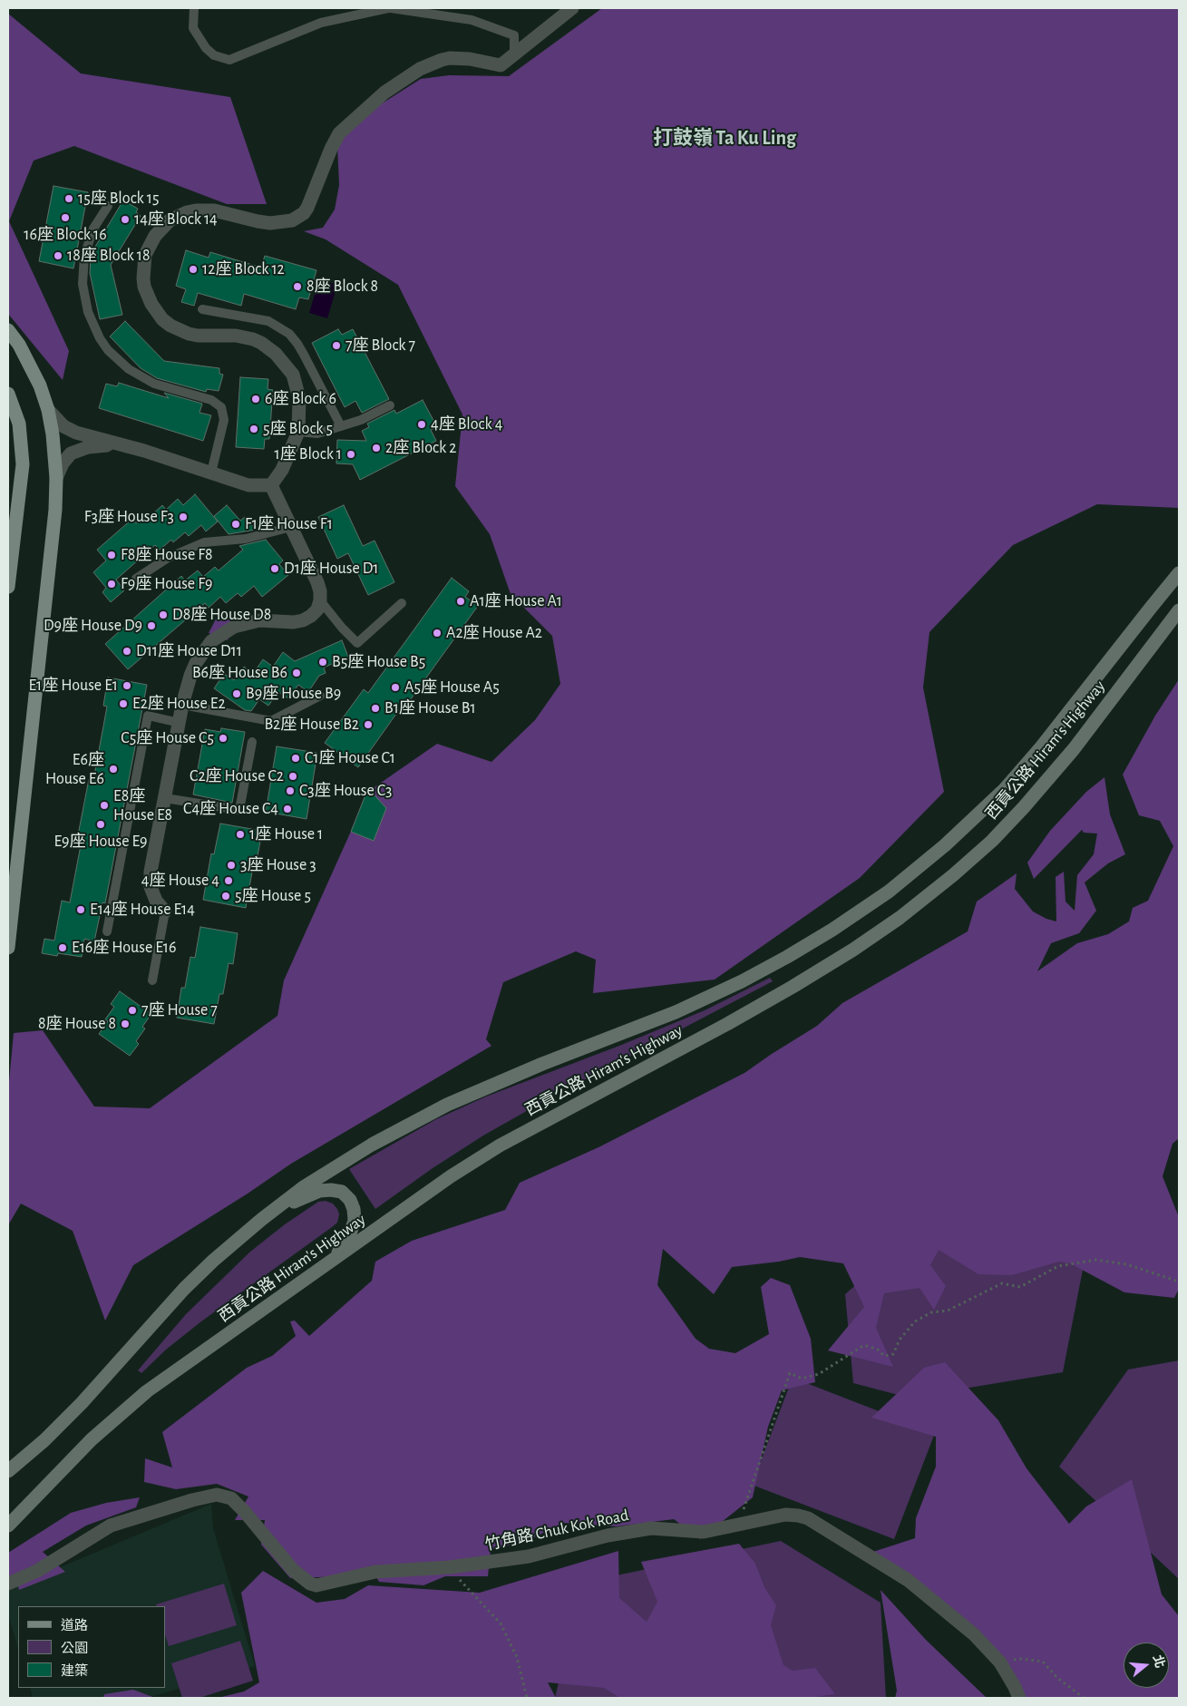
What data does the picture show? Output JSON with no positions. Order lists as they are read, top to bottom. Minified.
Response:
{"streets":{"main road":["西貢公路 Hiram's Highway"],"street":["竹角路 Chuk Kok Road"]},"districts":["打鼓嶺 Ta Ku Ling"],"places":["15座 Block 15","16座 Block 16","14座 Block 14","18座 Block 18","12座 Block 12","8座 Block 8","7座 Block 7","6座 Block 6","4座 Block 4","5座 Block 5","2座 Block 2","1座 Block 1","F3座 House F3","F1座 House F1","F8座 House F8","D1座 House D1","F9座 House F9","A1座 House A1","D8座 House D8","D9座 House D9","A2座 House A2","D11座 House D11","B5座 House B5","B6座 House B6","E1座 House E1","A5座 House A5","B9座 House B9","E2座 House E2","B1座 House B1","B2座 House B2","C5座 House C5","C1座 House C1","E6座 House E6","C2座 House C2","C3座 House C3","E8座 House E8","C4座 House C4","E9座 House E9","1座 House 1","3座 House 3","4座 House 4","5座 House 5","E14座 House E14","E16座 House E16","7座 House 7","8座 House 8"],"legend":["道路","公園","建築"],"north":"right"}
